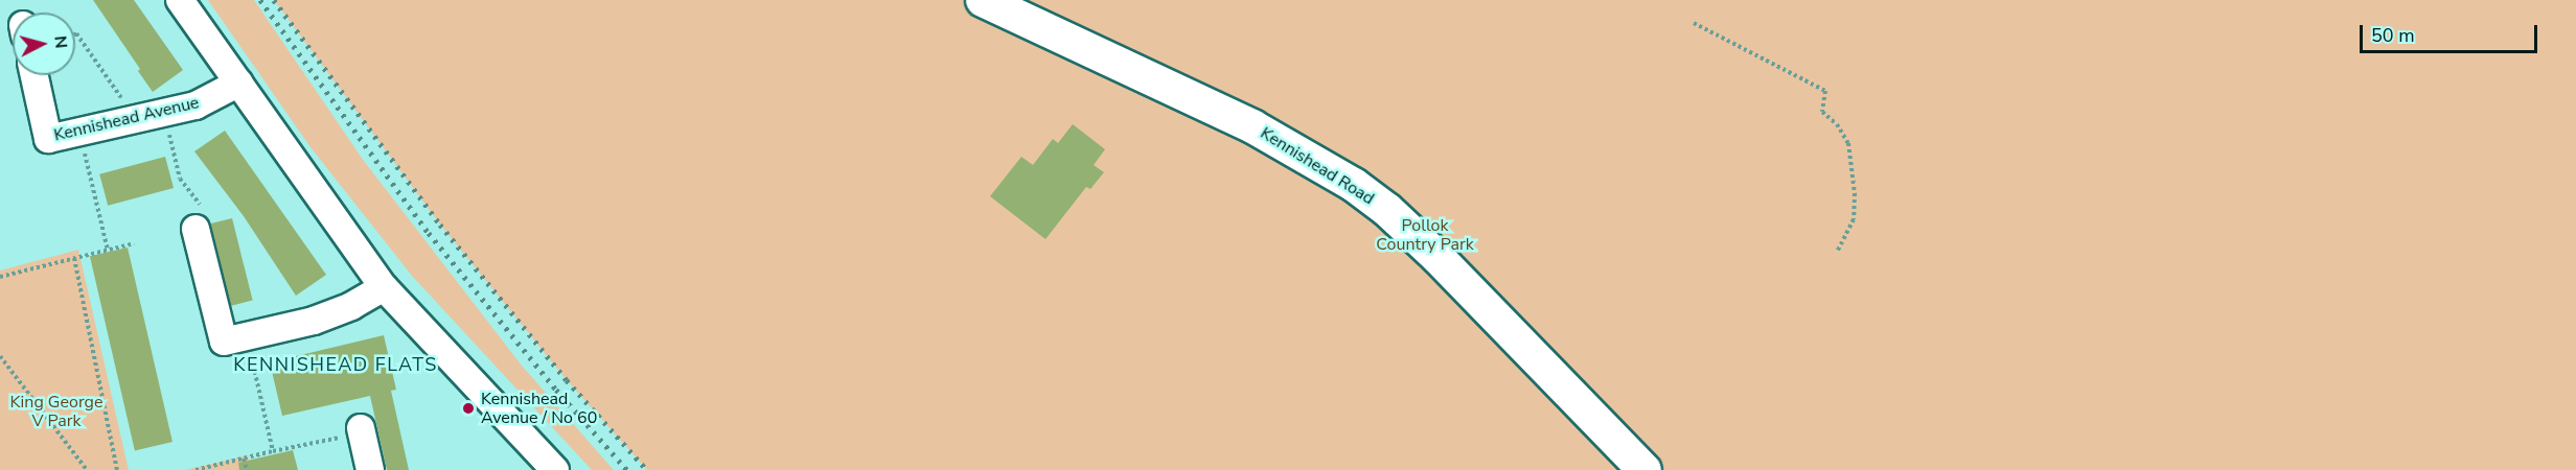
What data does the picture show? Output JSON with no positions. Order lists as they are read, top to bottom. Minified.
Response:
{"streets":{"street":["Kennishead Avenue","Kennishead Road"]},"districts":["KENNISHEAD FLATS"],"parks":["Pollok Country Park","King George V Park"],"places":["Kennishead Avenue / No 60"],"scale_bar":"50 m","north":"right"}
